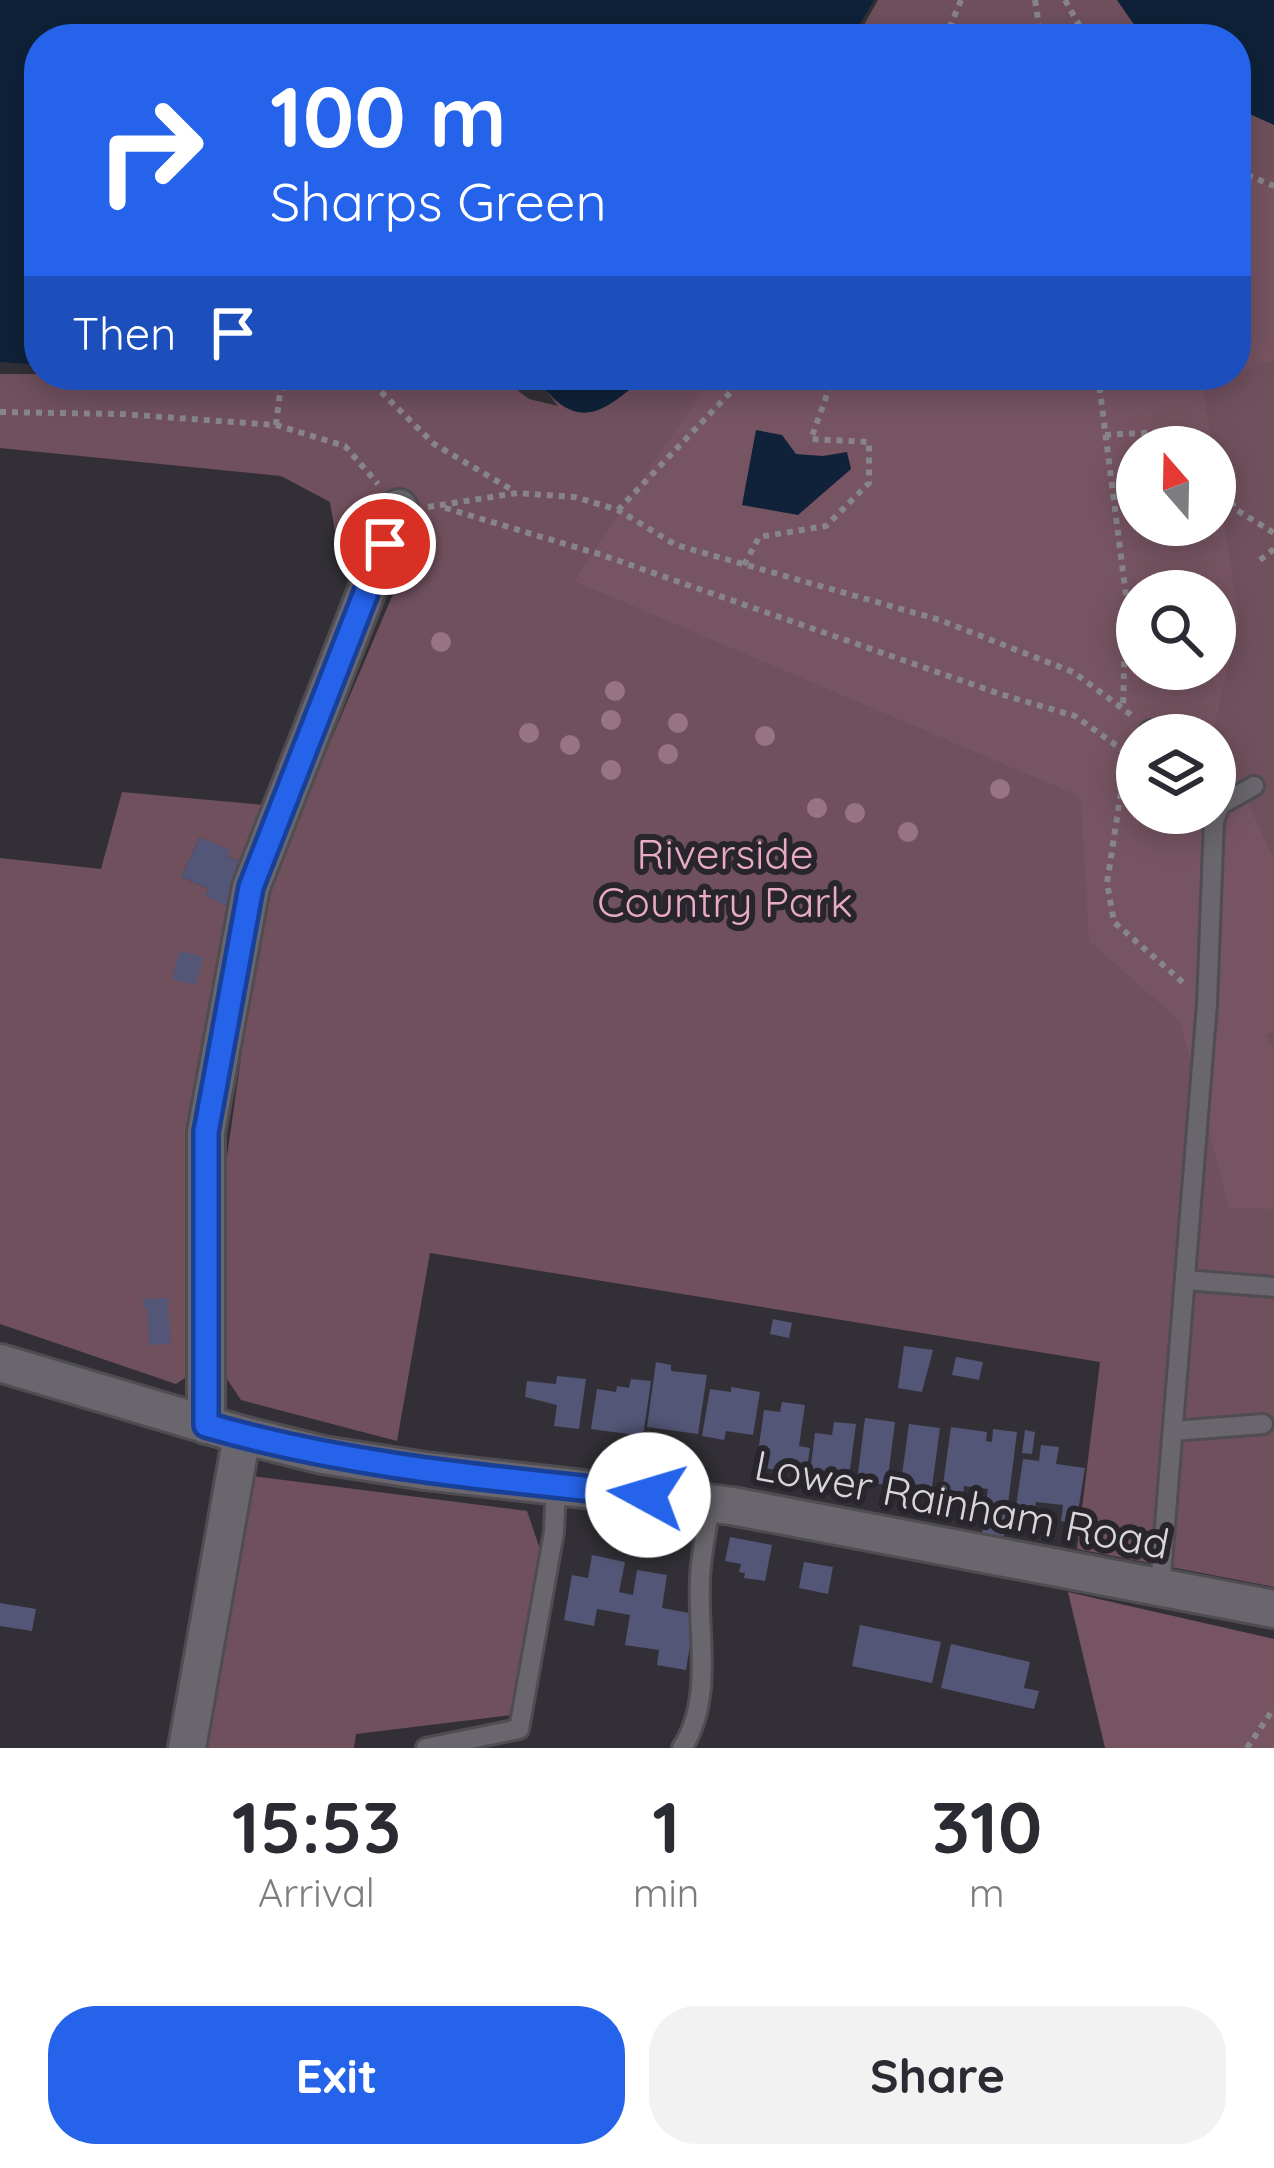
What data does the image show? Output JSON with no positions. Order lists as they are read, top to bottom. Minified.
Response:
{"streets":{"main road":["Lower Rainham Road"]},"parks":["Riverside Country Park"],"north":"top","page":{"turn":["100 m","Sharps Green"],"then":"Then","eta":["15:53","Arrival","1","min","310","m"],"buttons":["Exit","Share"]}}
